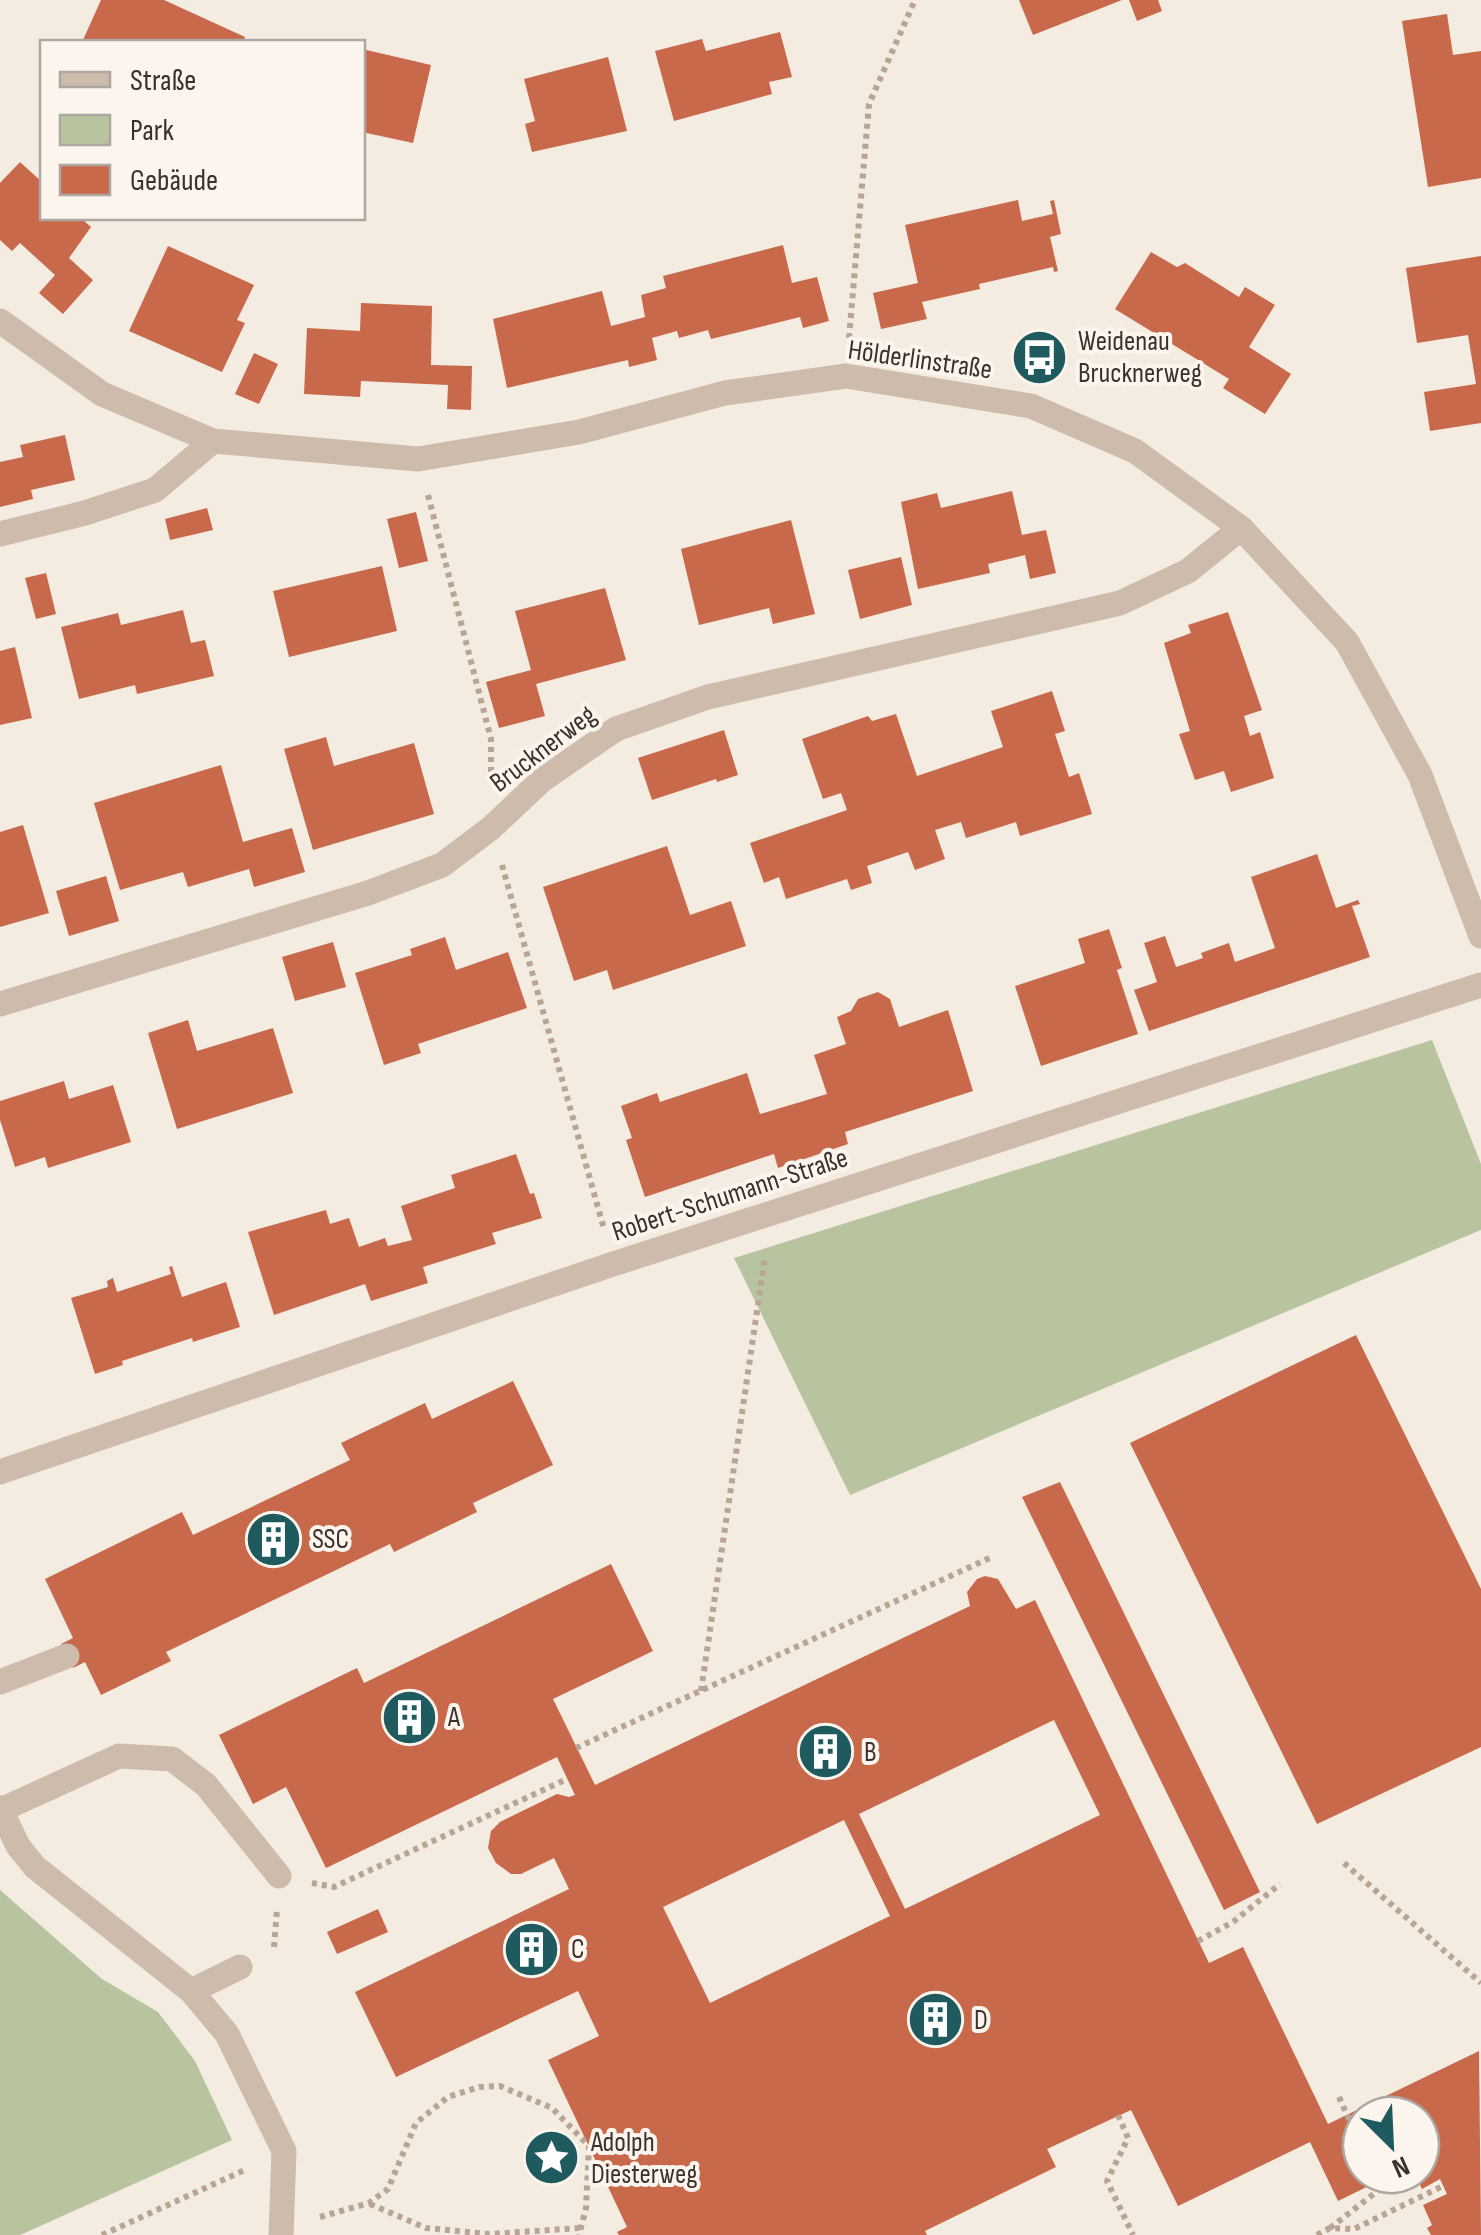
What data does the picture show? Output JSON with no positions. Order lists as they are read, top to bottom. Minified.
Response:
{"streets":{"street":["Hölderlinstraße","Brucknerweg","Robert-Schumann-Straße"]},"crossings":[["Hölderlinstraße","Brucknerweg"]],"places":{"bus stop":["Weidenau Brucknerweg"],"building":["SSC","A","B","C","D"],"place":["Adolph Diesterweg"]},"legend":["Straße","Park","Gebäude"],"north":"bottom right"}
